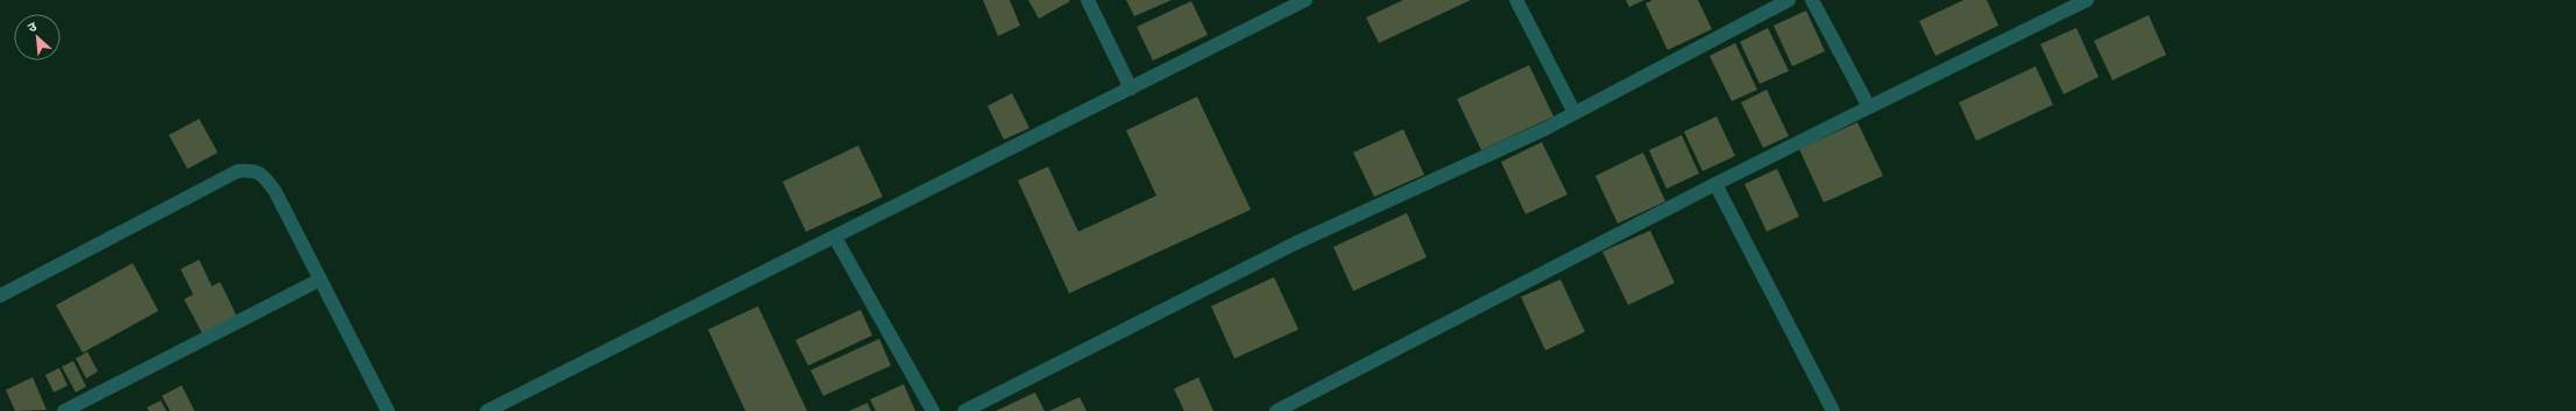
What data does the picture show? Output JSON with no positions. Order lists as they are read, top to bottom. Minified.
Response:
{"north":"top left"}
